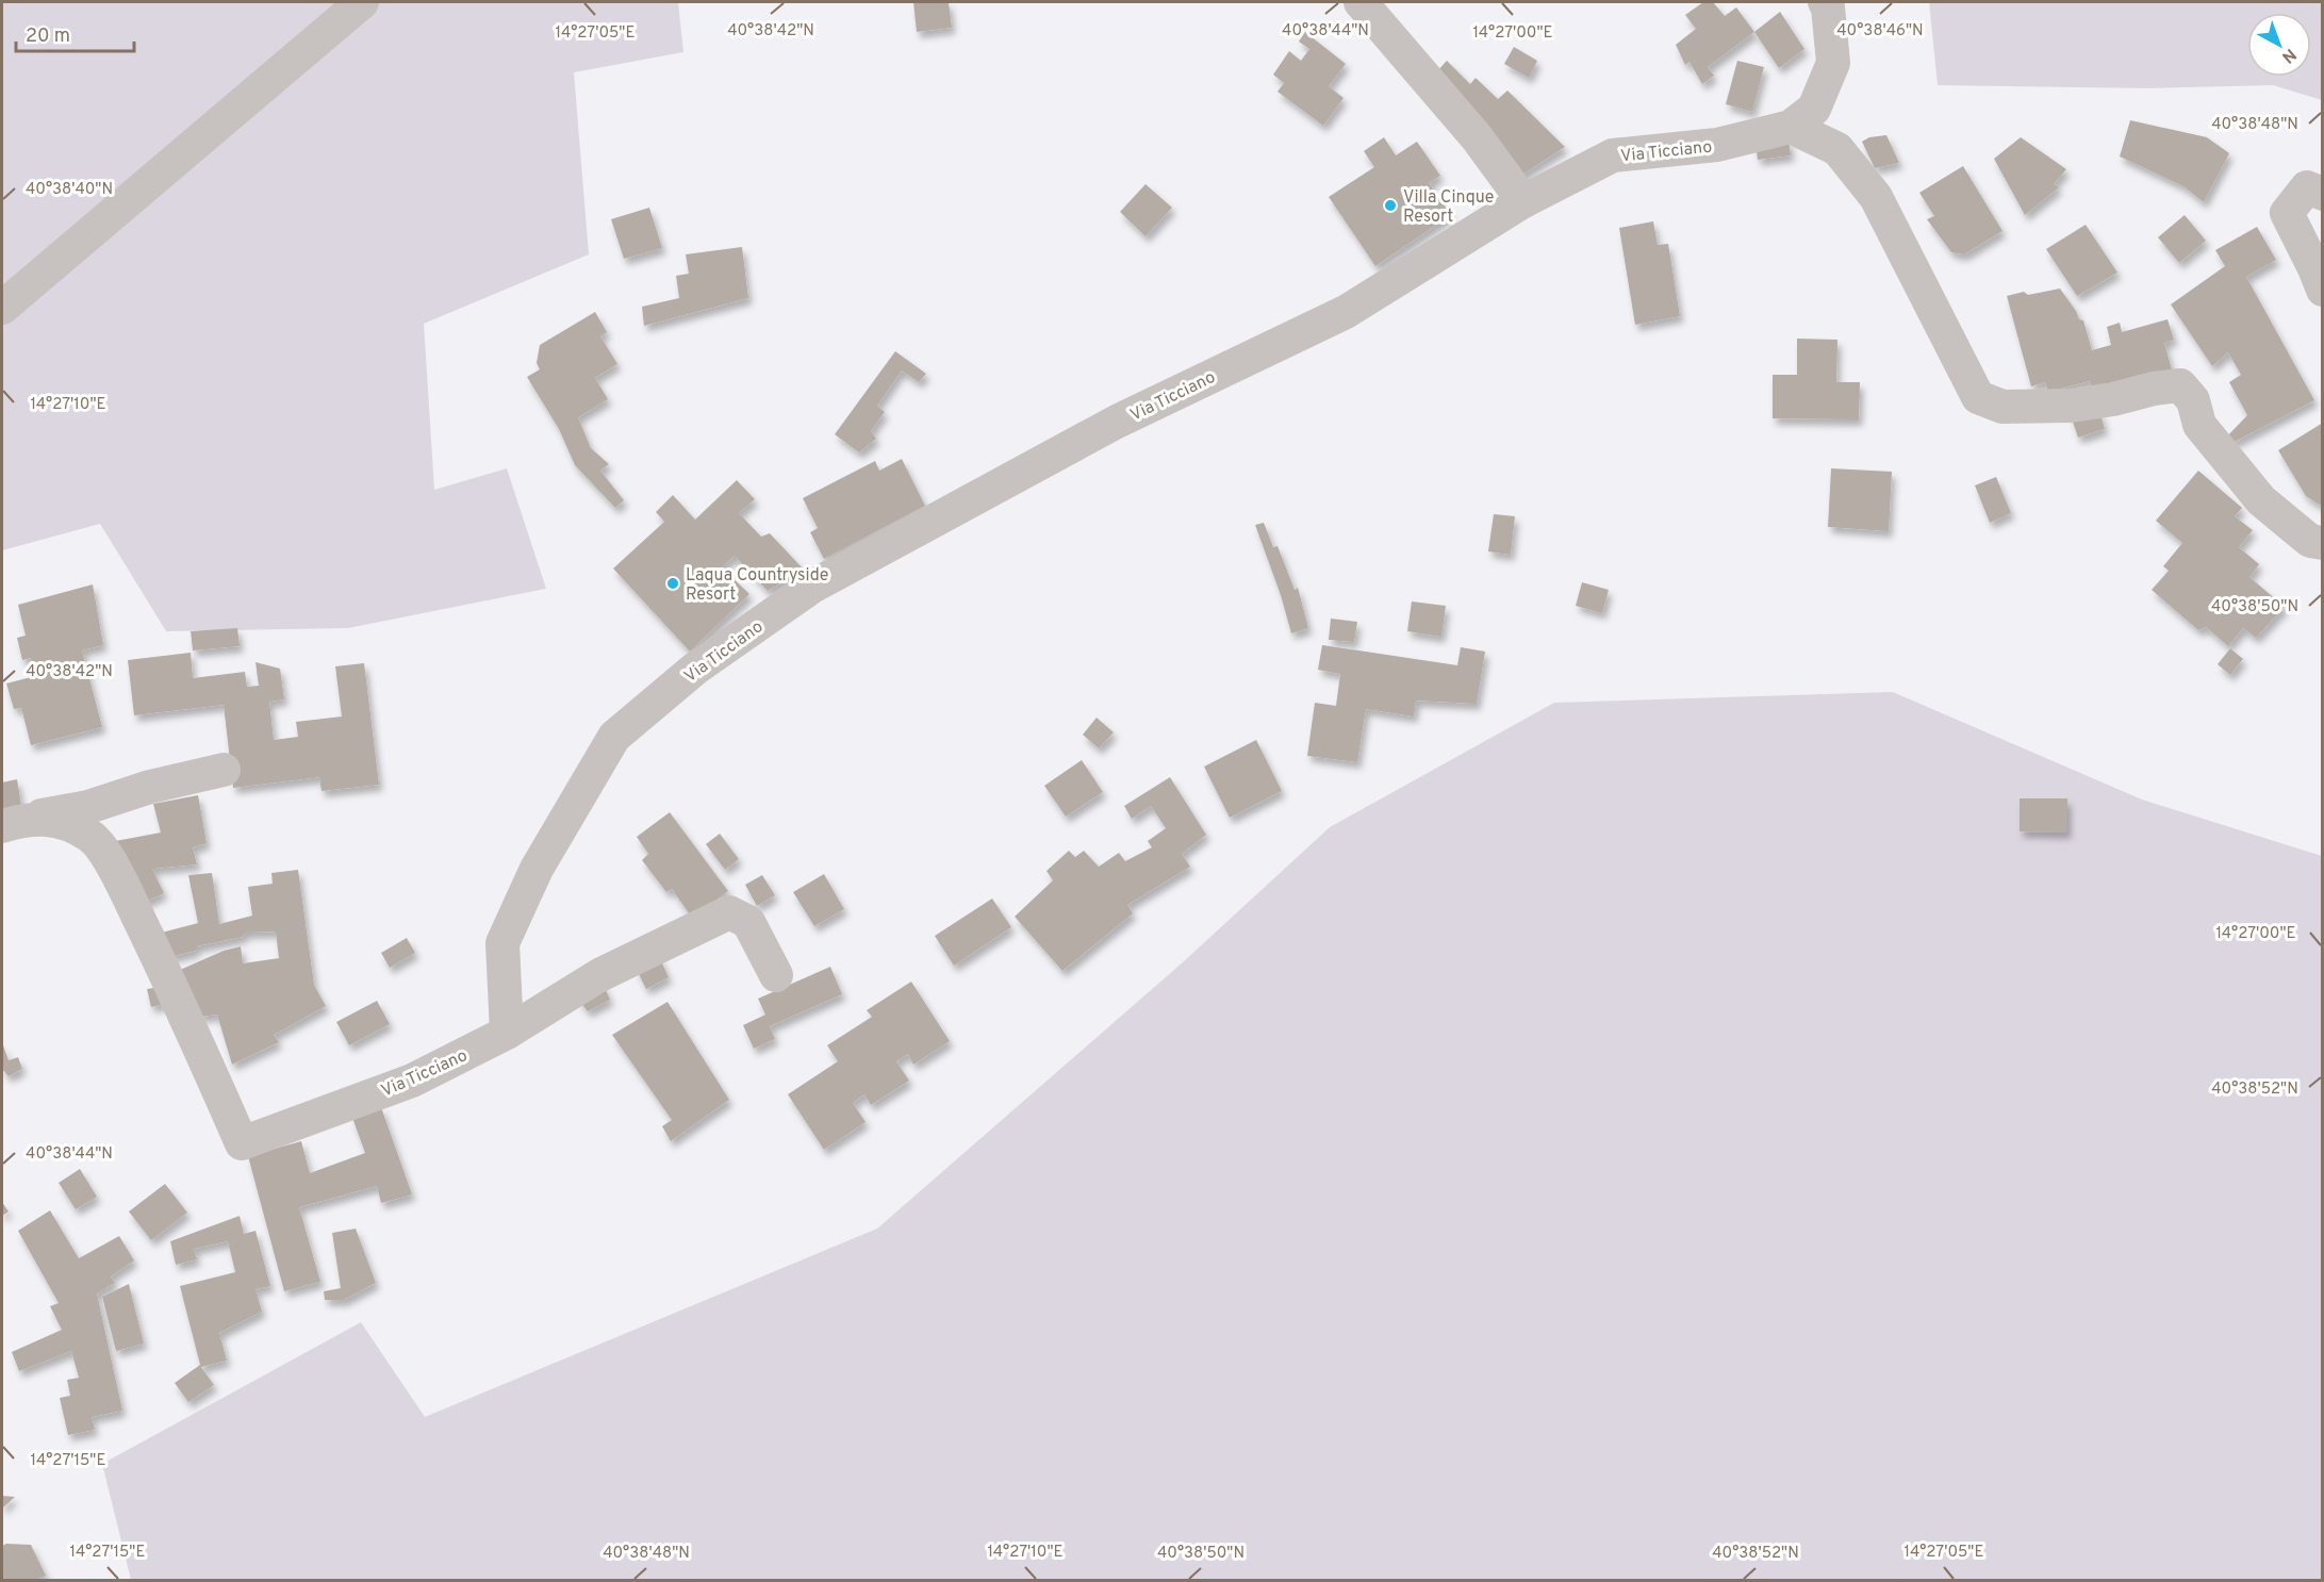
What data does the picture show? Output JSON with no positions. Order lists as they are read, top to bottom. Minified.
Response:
{"streets":{"street":["Via Ticciano"]},"places":["Villa Cinque Resort","Laqua Countryside Resort"],"scale_bar":"20 m","north":"bottom right","coordinates":["40°38'42\"N","40°38'44\"N","40°38'46\"N","14°27'05\"E","14°27'00\"E","40°38'48\"N","40°38'40\"N","14°27'10\"E","40°38'50\"N","40°38'52\"N","14°27'15\"E"]}
